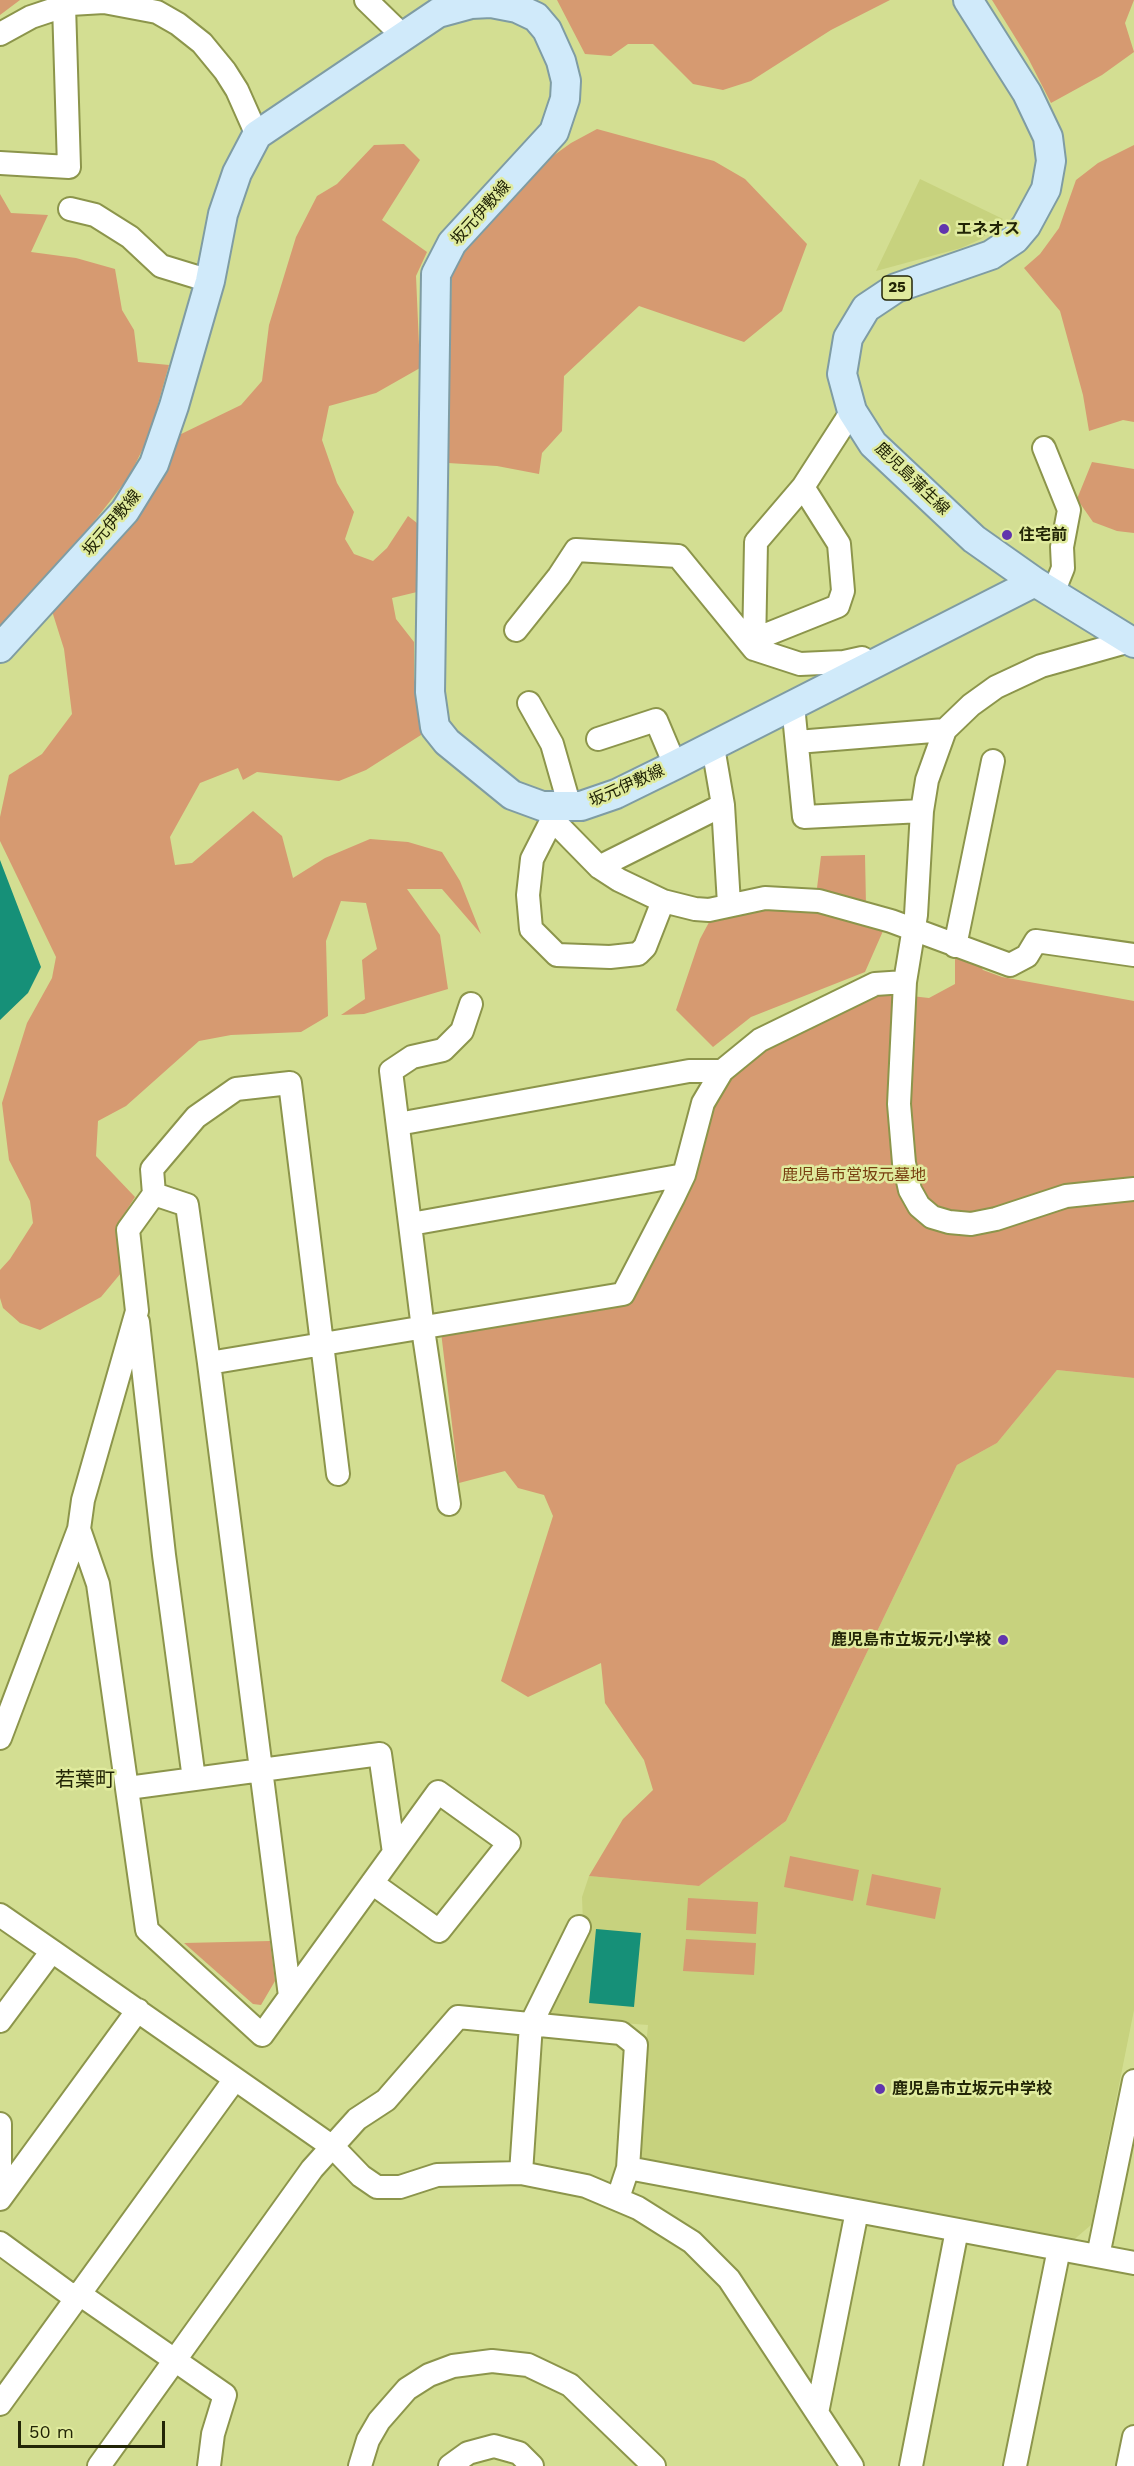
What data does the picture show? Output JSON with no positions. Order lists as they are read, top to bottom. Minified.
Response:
{"streets":{"main road":["坂元伊敷線","25","鹿児島蒲生線"]},"crossings":[["坂元伊敷線","鹿児島蒲生線"]],"districts":["若葉町"],"parks":["鹿児島市営坂元墓地"],"places":["エネオス","住宅前","鹿児島市立坂元小学校","鹿児島市立坂元中学校"],"scale_bar":"50 m"}
